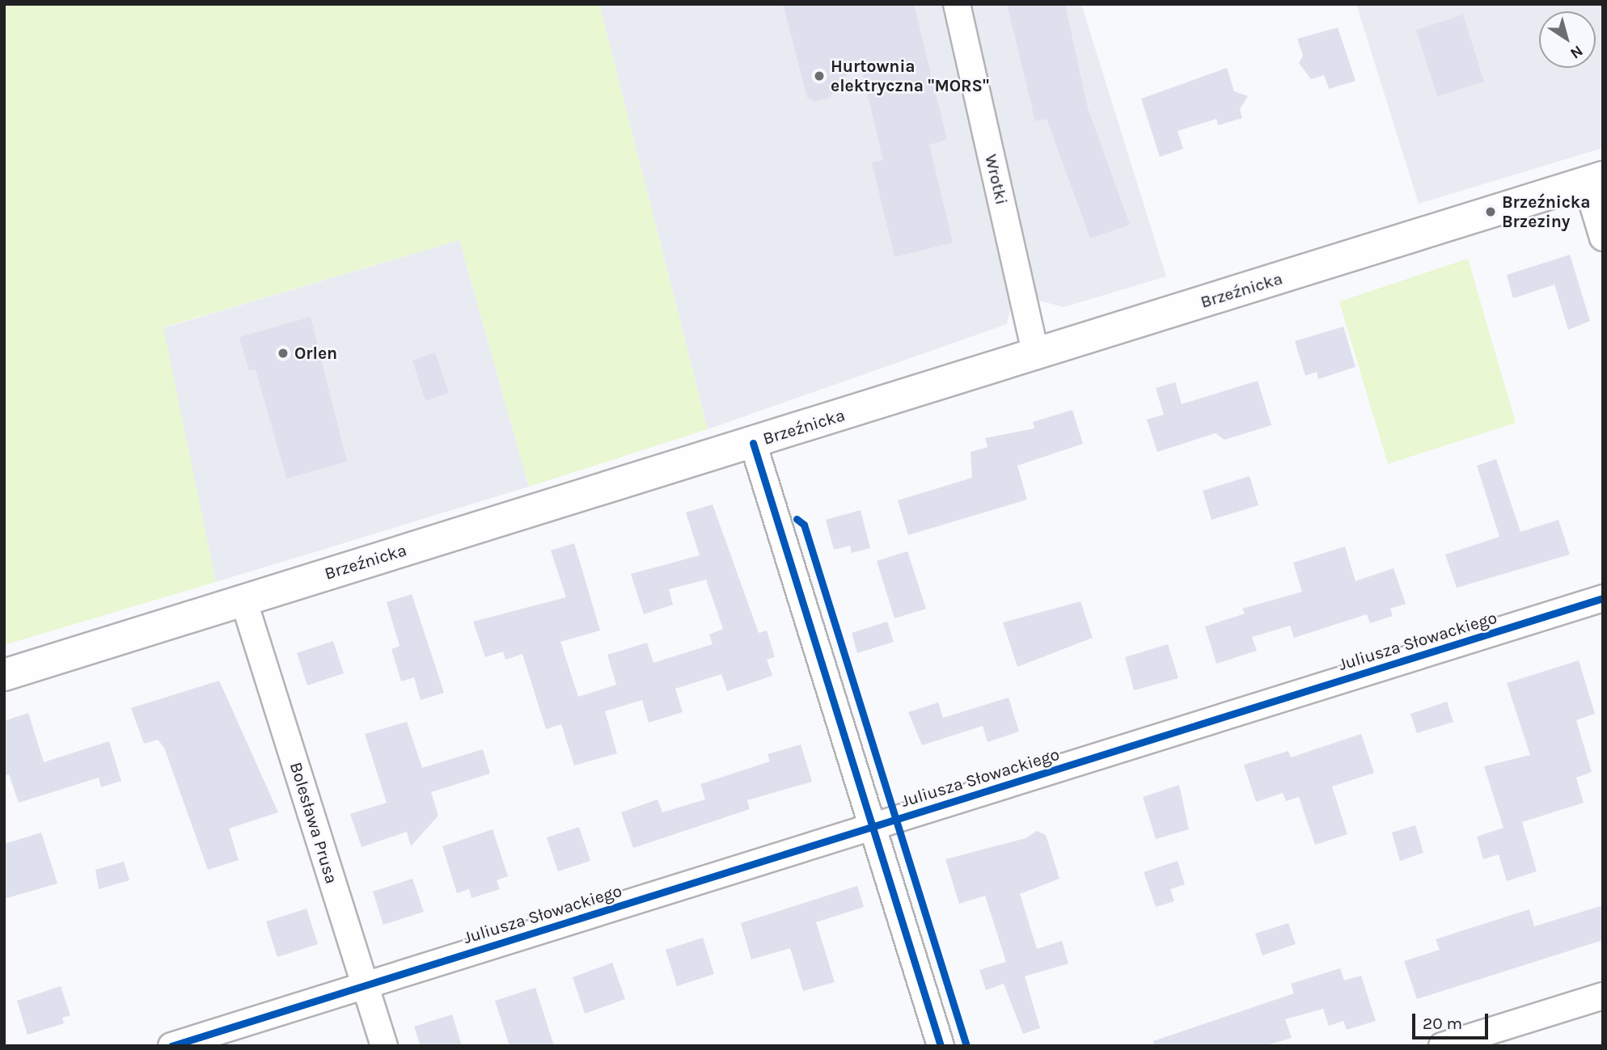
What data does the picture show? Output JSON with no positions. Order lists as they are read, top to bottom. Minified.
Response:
{"streets":{"main road":["Brzeźnicka"],"street":["Wrotki","Juliusza Słowackiego","Bolesława Prusa"]},"crossings":[["Wrotki","Brzeźnicka"],["Brzeźnicka","Bolesława Prusa"],["Juliusza Słowackiego","Bolesława Prusa"]],"places":["Hurtownia elektryczna \"MORS\"","Brzeźnicka Brzeziny","Orlen"],"scale_bar":"20 m","north":"bottom right"}
